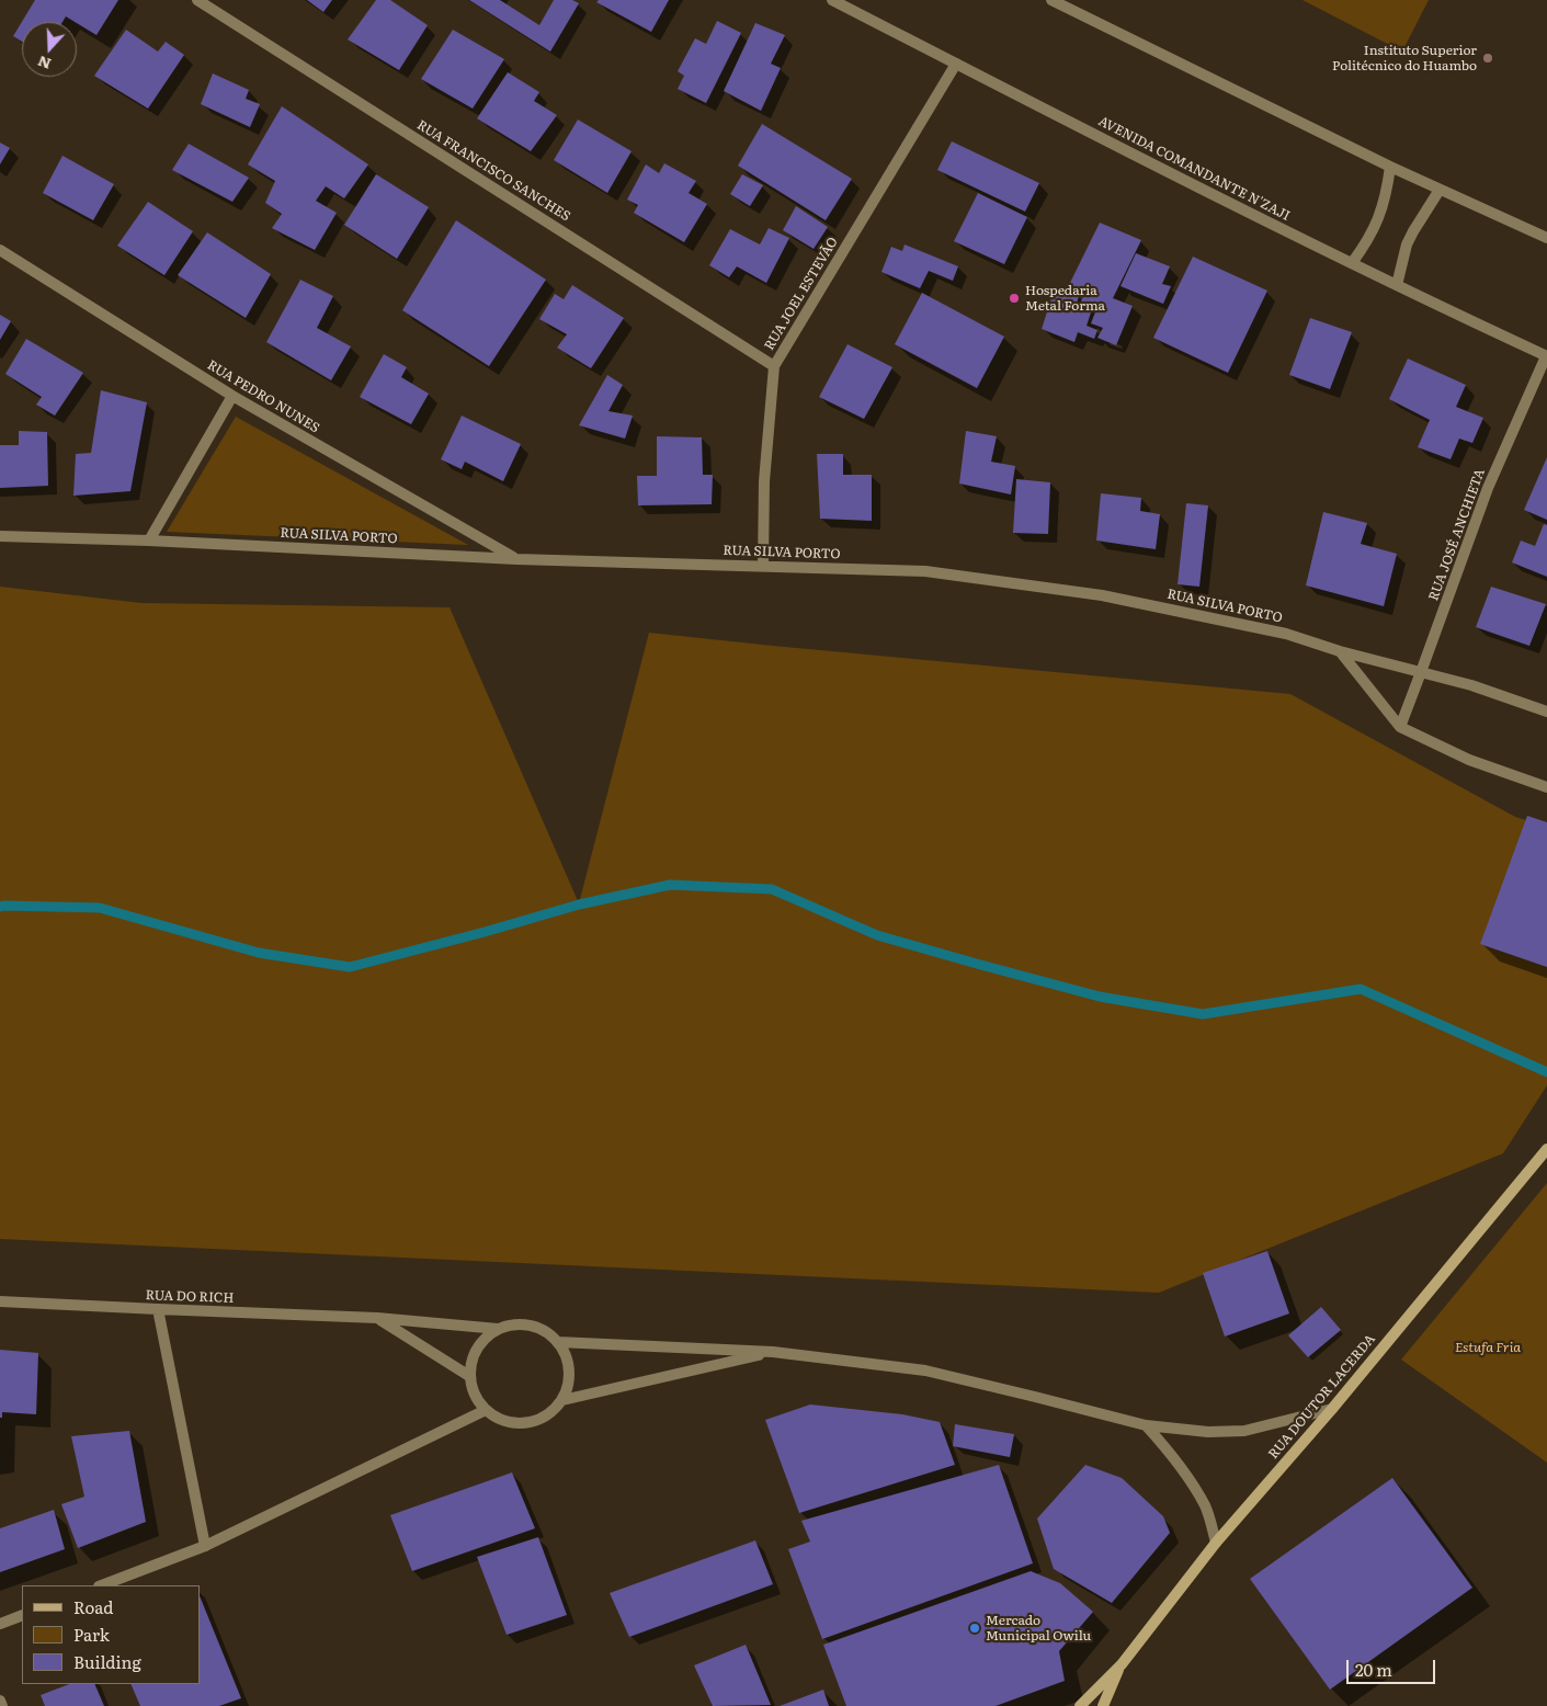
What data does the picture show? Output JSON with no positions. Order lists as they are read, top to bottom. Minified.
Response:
{"streets":{"main road":["RUA DOUTOR LACERDA"],"street":["AVENIDA COMANDANTE N'ZAJI","RUA FRANCISCO SANCHES","RUA JOEL ESTEVÃO","RUA PEDRO NUNES","RUA JOSÉ ANCHIETA","RUA SILVA PORTO","RUA DO RICH"]},"crossings":[["AVENIDA COMANDANTE N'ZAJI","RUA JOEL ESTEVÃO"],["AVENIDA COMANDANTE N'ZAJI","RUA JOSÉ ANCHIETA"],["RUA FRANCISCO SANCHES","RUA JOEL ESTEVÃO"],["RUA JOEL ESTEVÃO","RUA SILVA PORTO"],["RUA PEDRO NUNES","RUA SILVA PORTO"],["RUA JOSÉ ANCHIETA","RUA SILVA PORTO"]],"parks":["Estufa Fria"],"places":["Instituto Superior Politécnico do Huambo","Hospedaria Metal Forma","Mercado Municipal Owilu"],"legend":["Road","Park","Building"],"scale_bar":"20 m","north":"bottom"}
